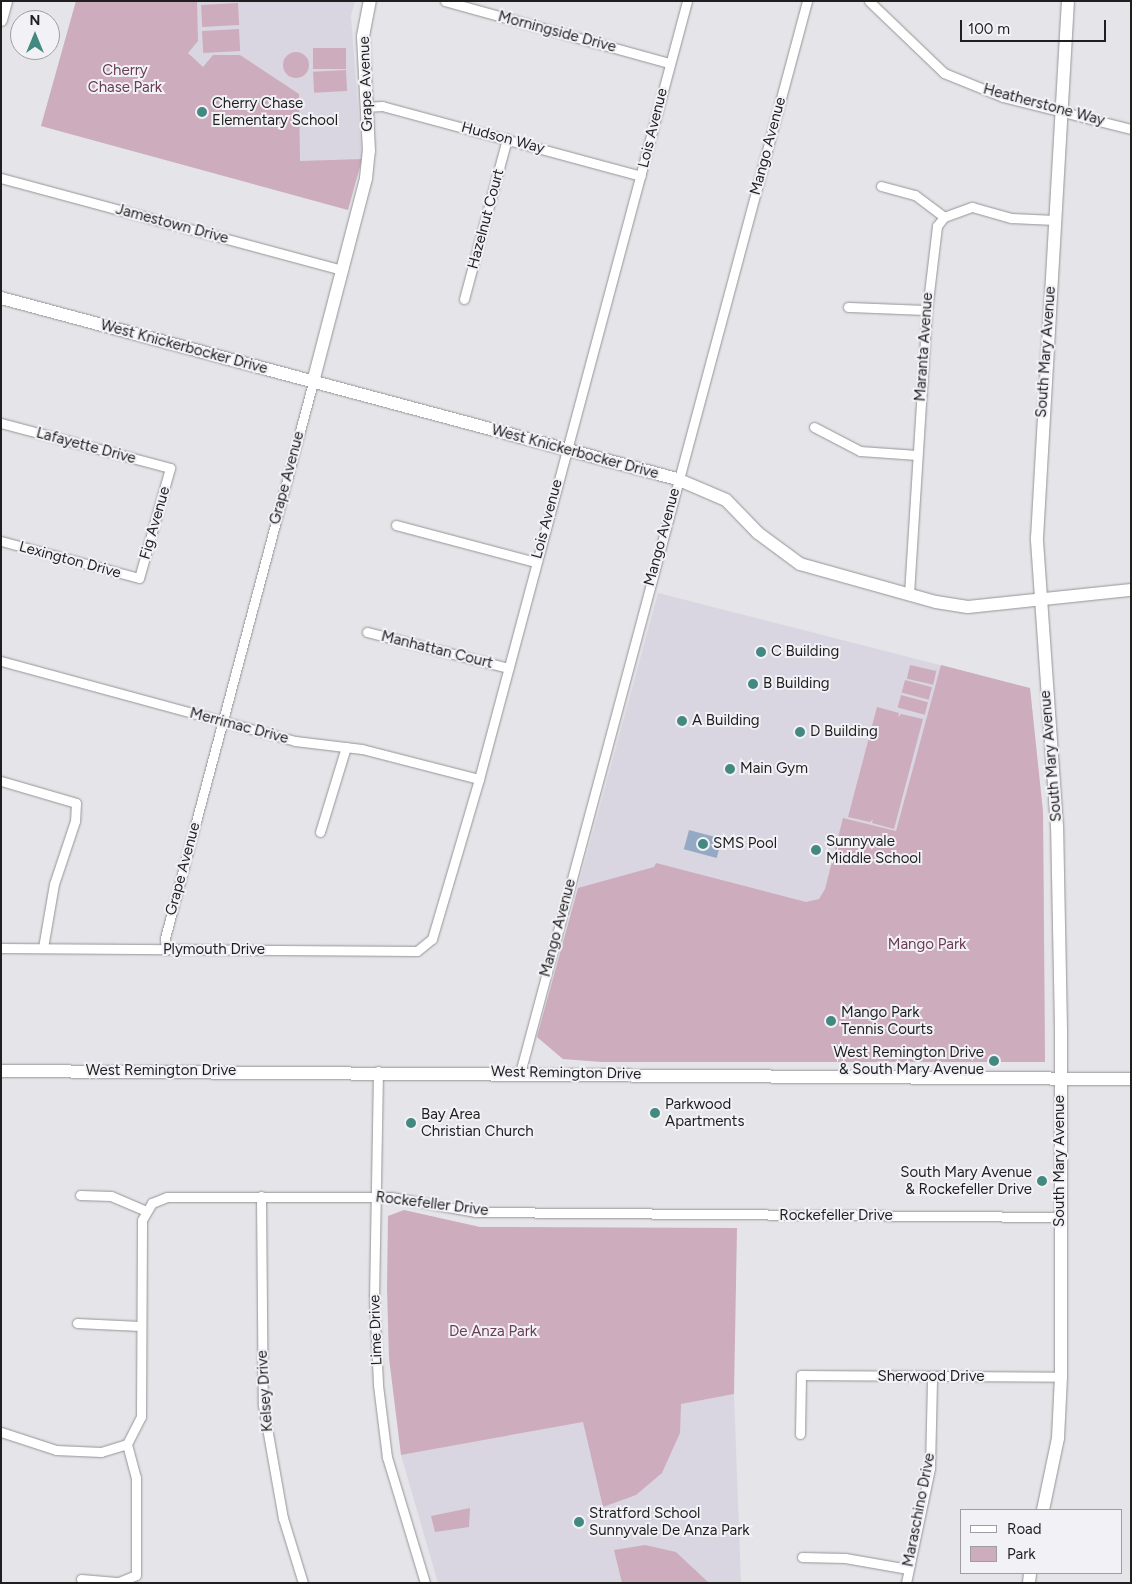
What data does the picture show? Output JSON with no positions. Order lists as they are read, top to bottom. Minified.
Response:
{"streets":{"street":["Morningside Drive","Grape Avenue","Heatherstone Way","Lois Avenue","Hudson Way","Mango Avenue","Hazelnut Court","Jamestown Drive","West Knickerbocker Drive","Maranta Avenue","South Mary Avenue","Lafayette Drive","Fig Avenue","Lexington Drive","Manhattan Court","Merrimac Drive","Plymouth Drive","West Remington Drive","Rockefeller Drive","Lime Drive","Sherwood Drive","Kelsey Drive","Maraschino Drive"]},"crossings":[["Morningside Drive","Lois Avenue"],["Grape Avenue","Hudson Way"],["Grape Avenue","Jamestown Drive"],["Grape Avenue","West Knickerbocker Drive"],["Grape Avenue","Merrimac Drive"],["Grape Avenue","Plymouth Drive"],["Heatherstone Way","South Mary Avenue"],["Lois Avenue","Hudson Way"],["Lois Avenue","West Knickerbocker Drive"],["Lois Avenue","Manhattan Court"],["Lois Avenue","Merrimac Drive"],["Lois Avenue","Plymouth Drive"],["Hudson Way","Hazelnut Court"],["Mango Avenue","West Knickerbocker Drive"],["Mango Avenue","West Remington Drive"],["West Knickerbocker Drive","Maranta Avenue"],["West Knickerbocker Drive","South Mary Avenue"],["South Mary Avenue","West Remington Drive"],["South Mary Avenue","Rockefeller Drive"],["South Mary Avenue","Sherwood Drive"],["Lafayette Drive","Fig Avenue"],["Fig Avenue","Lexington Drive"],["West Remington Drive","Lime Drive"],["Rockefeller Drive","Lime Drive"],["Rockefeller Drive","Kelsey Drive"],["Sherwood Drive","Maraschino Drive"]],"parks":["Cherry Chase Park","Mango Park","De Anza Park"],"places":["Cherry Chase Elementary School","C Building","B Building","A Building","D Building","Main Gym","SMS Pool","Sunnyvale Middle School","Mango Park Tennis Courts","West Remington Drive & South Mary Avenue","Parkwood Apartments","Bay Area Christian Church","South Mary Avenue & Rockefeller Drive","Stratford School Sunnyvale De Anza Park"],"legend":["Road","Park"],"scale_bar":"100 m","north":"top"}
